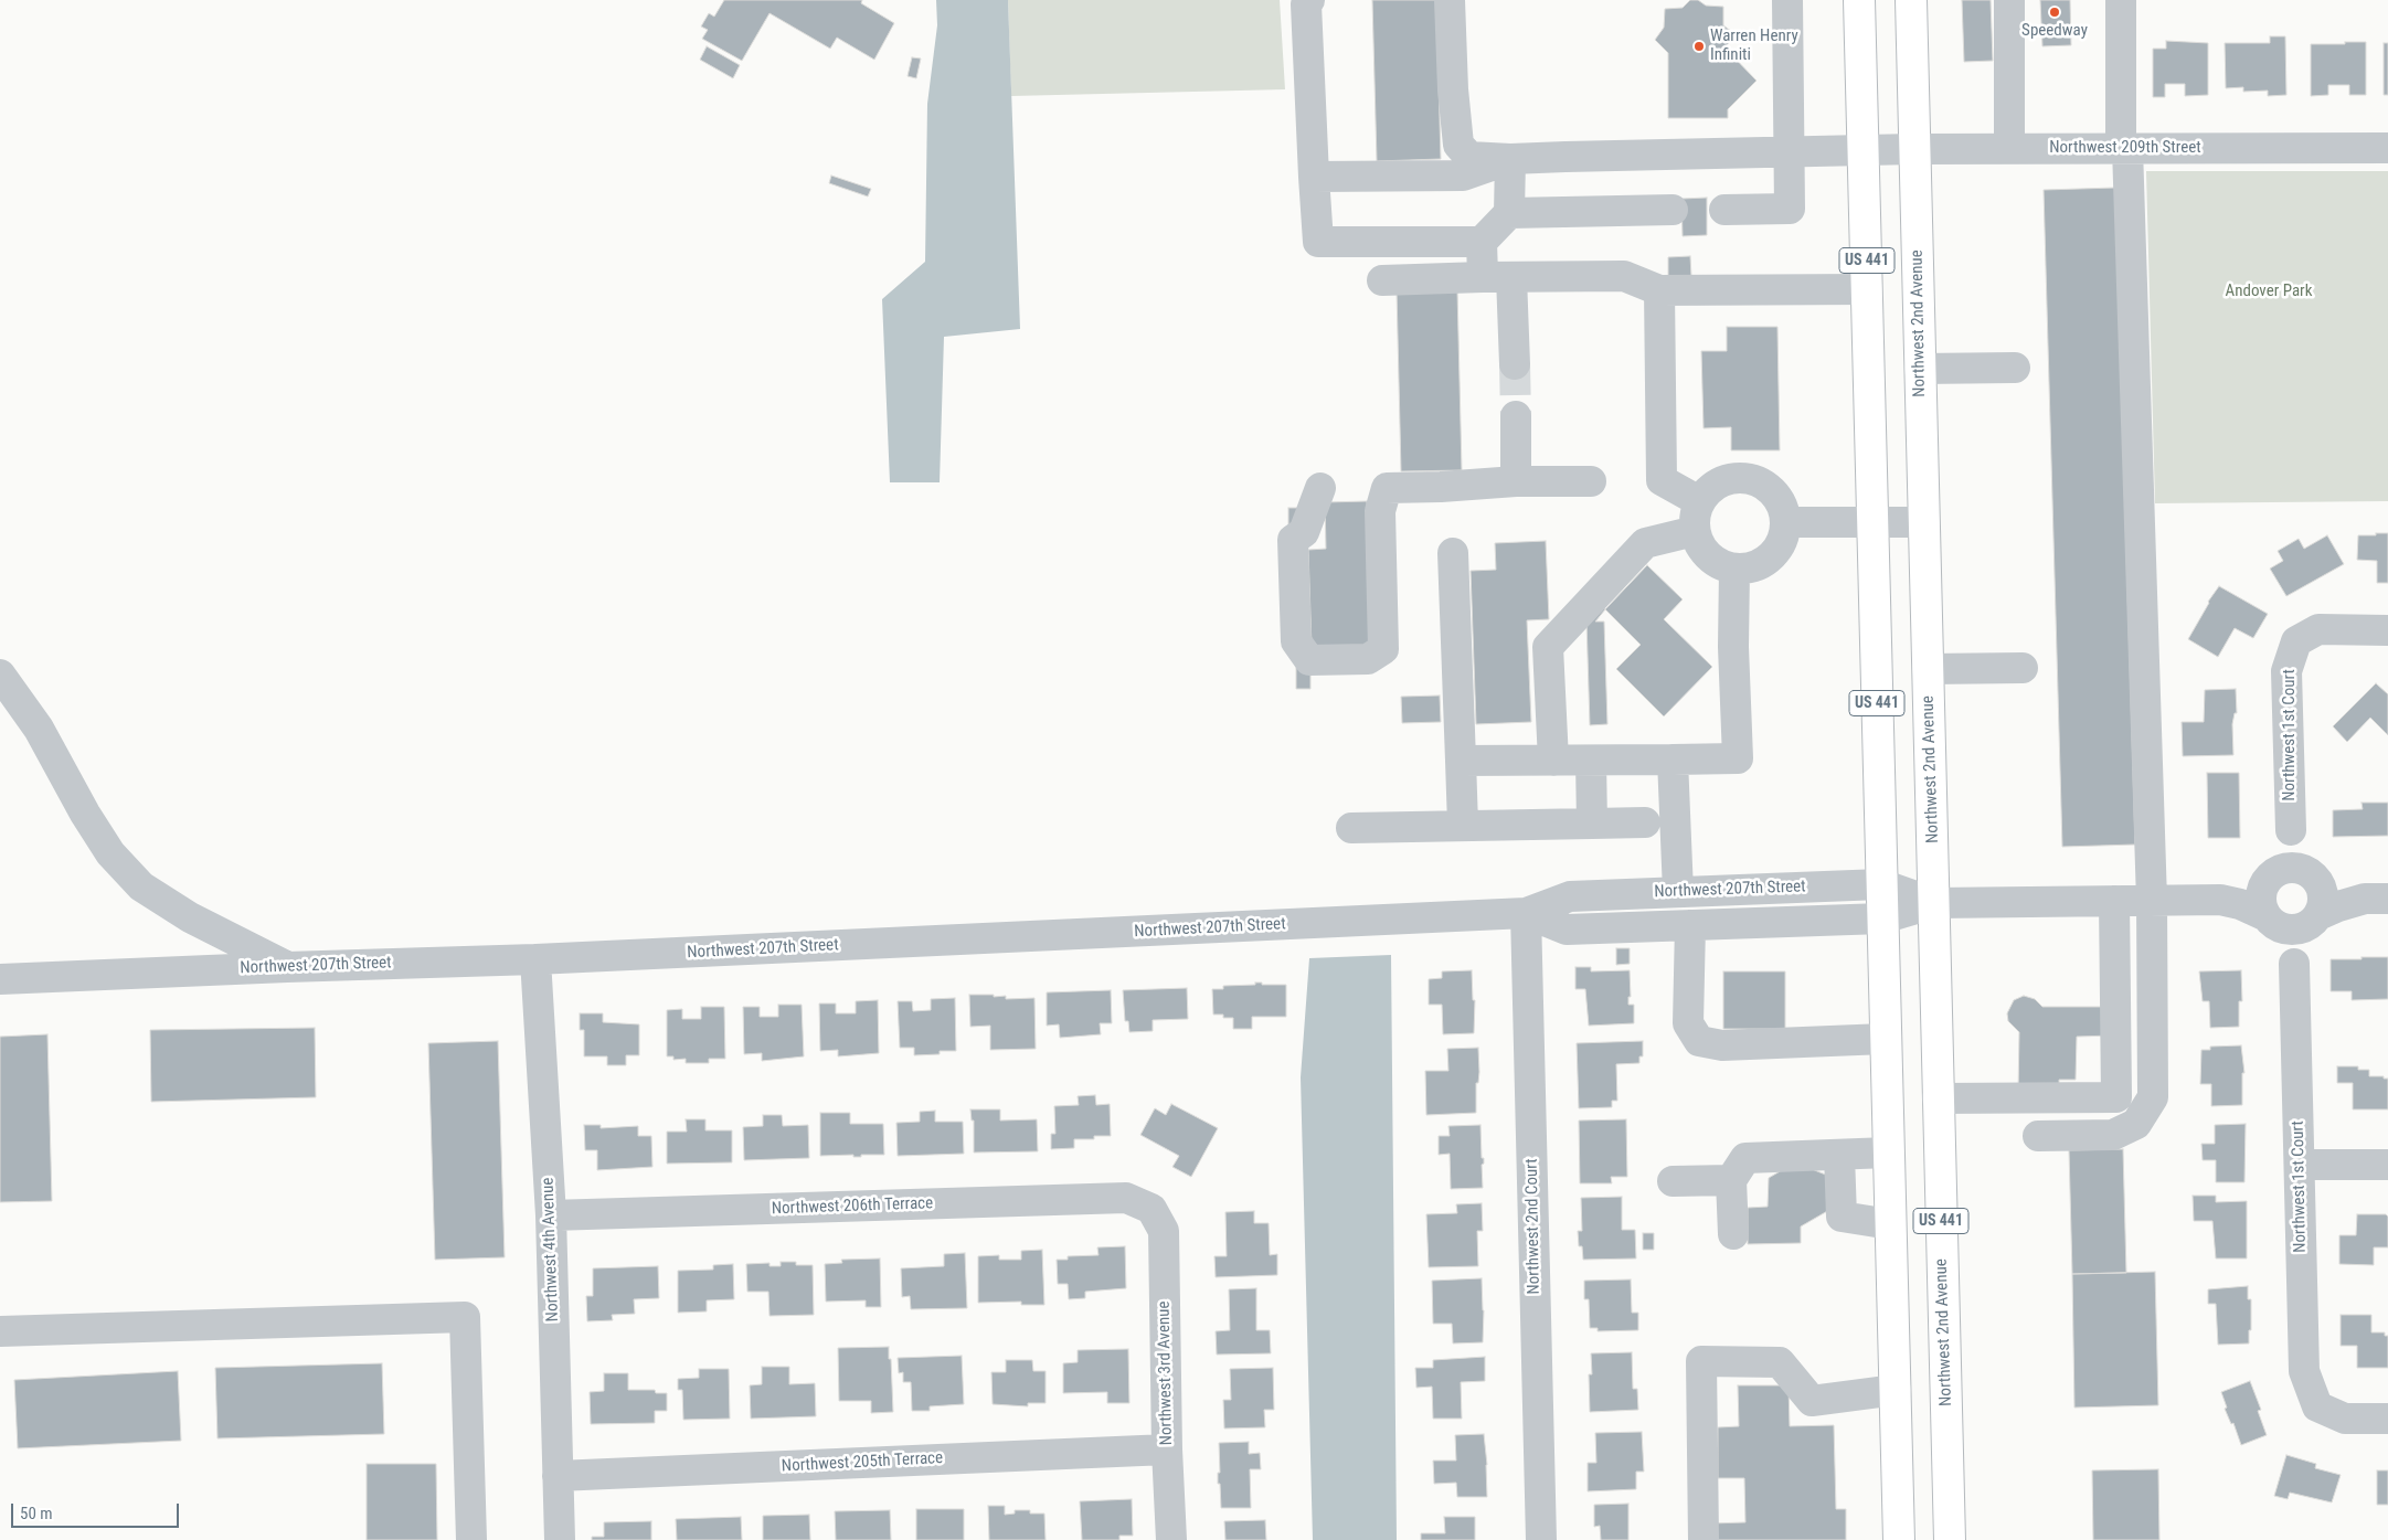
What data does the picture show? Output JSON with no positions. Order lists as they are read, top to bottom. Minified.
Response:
{"streets":{"main road":["US 441","Northwest 2nd Avenue"],"street":["Northwest 209th Street","Northwest 1st Court","Northwest 207th Street","Northwest 206th Terrace","Northwest 2nd Court","Northwest 4th Avenue","Northwest 3rd Avenue","Northwest 205th Terrace"]},"crossings":[["Northwest 209th Street","US 441"],["Northwest 209th Street","Northwest 2nd Avenue"],["US 441","Northwest 207th Street"],["Northwest 2nd Avenue","Northwest 207th Street"],["Northwest 1st Court","Northwest 207th Street"],["Northwest 207th Street","Northwest 2nd Court"],["Northwest 207th Street","Northwest 4th Avenue"],["Northwest 206th Terrace","Northwest 4th Avenue"],["Northwest 206th Terrace","Northwest 3rd Avenue"],["Northwest 4th Avenue","Northwest 205th Terrace"],["Northwest 3rd Avenue","Northwest 205th Terrace"]],"parks":["Andover Park"],"places":["Speedway","Warren Henry Infiniti"],"scale_bar":"50 m"}
